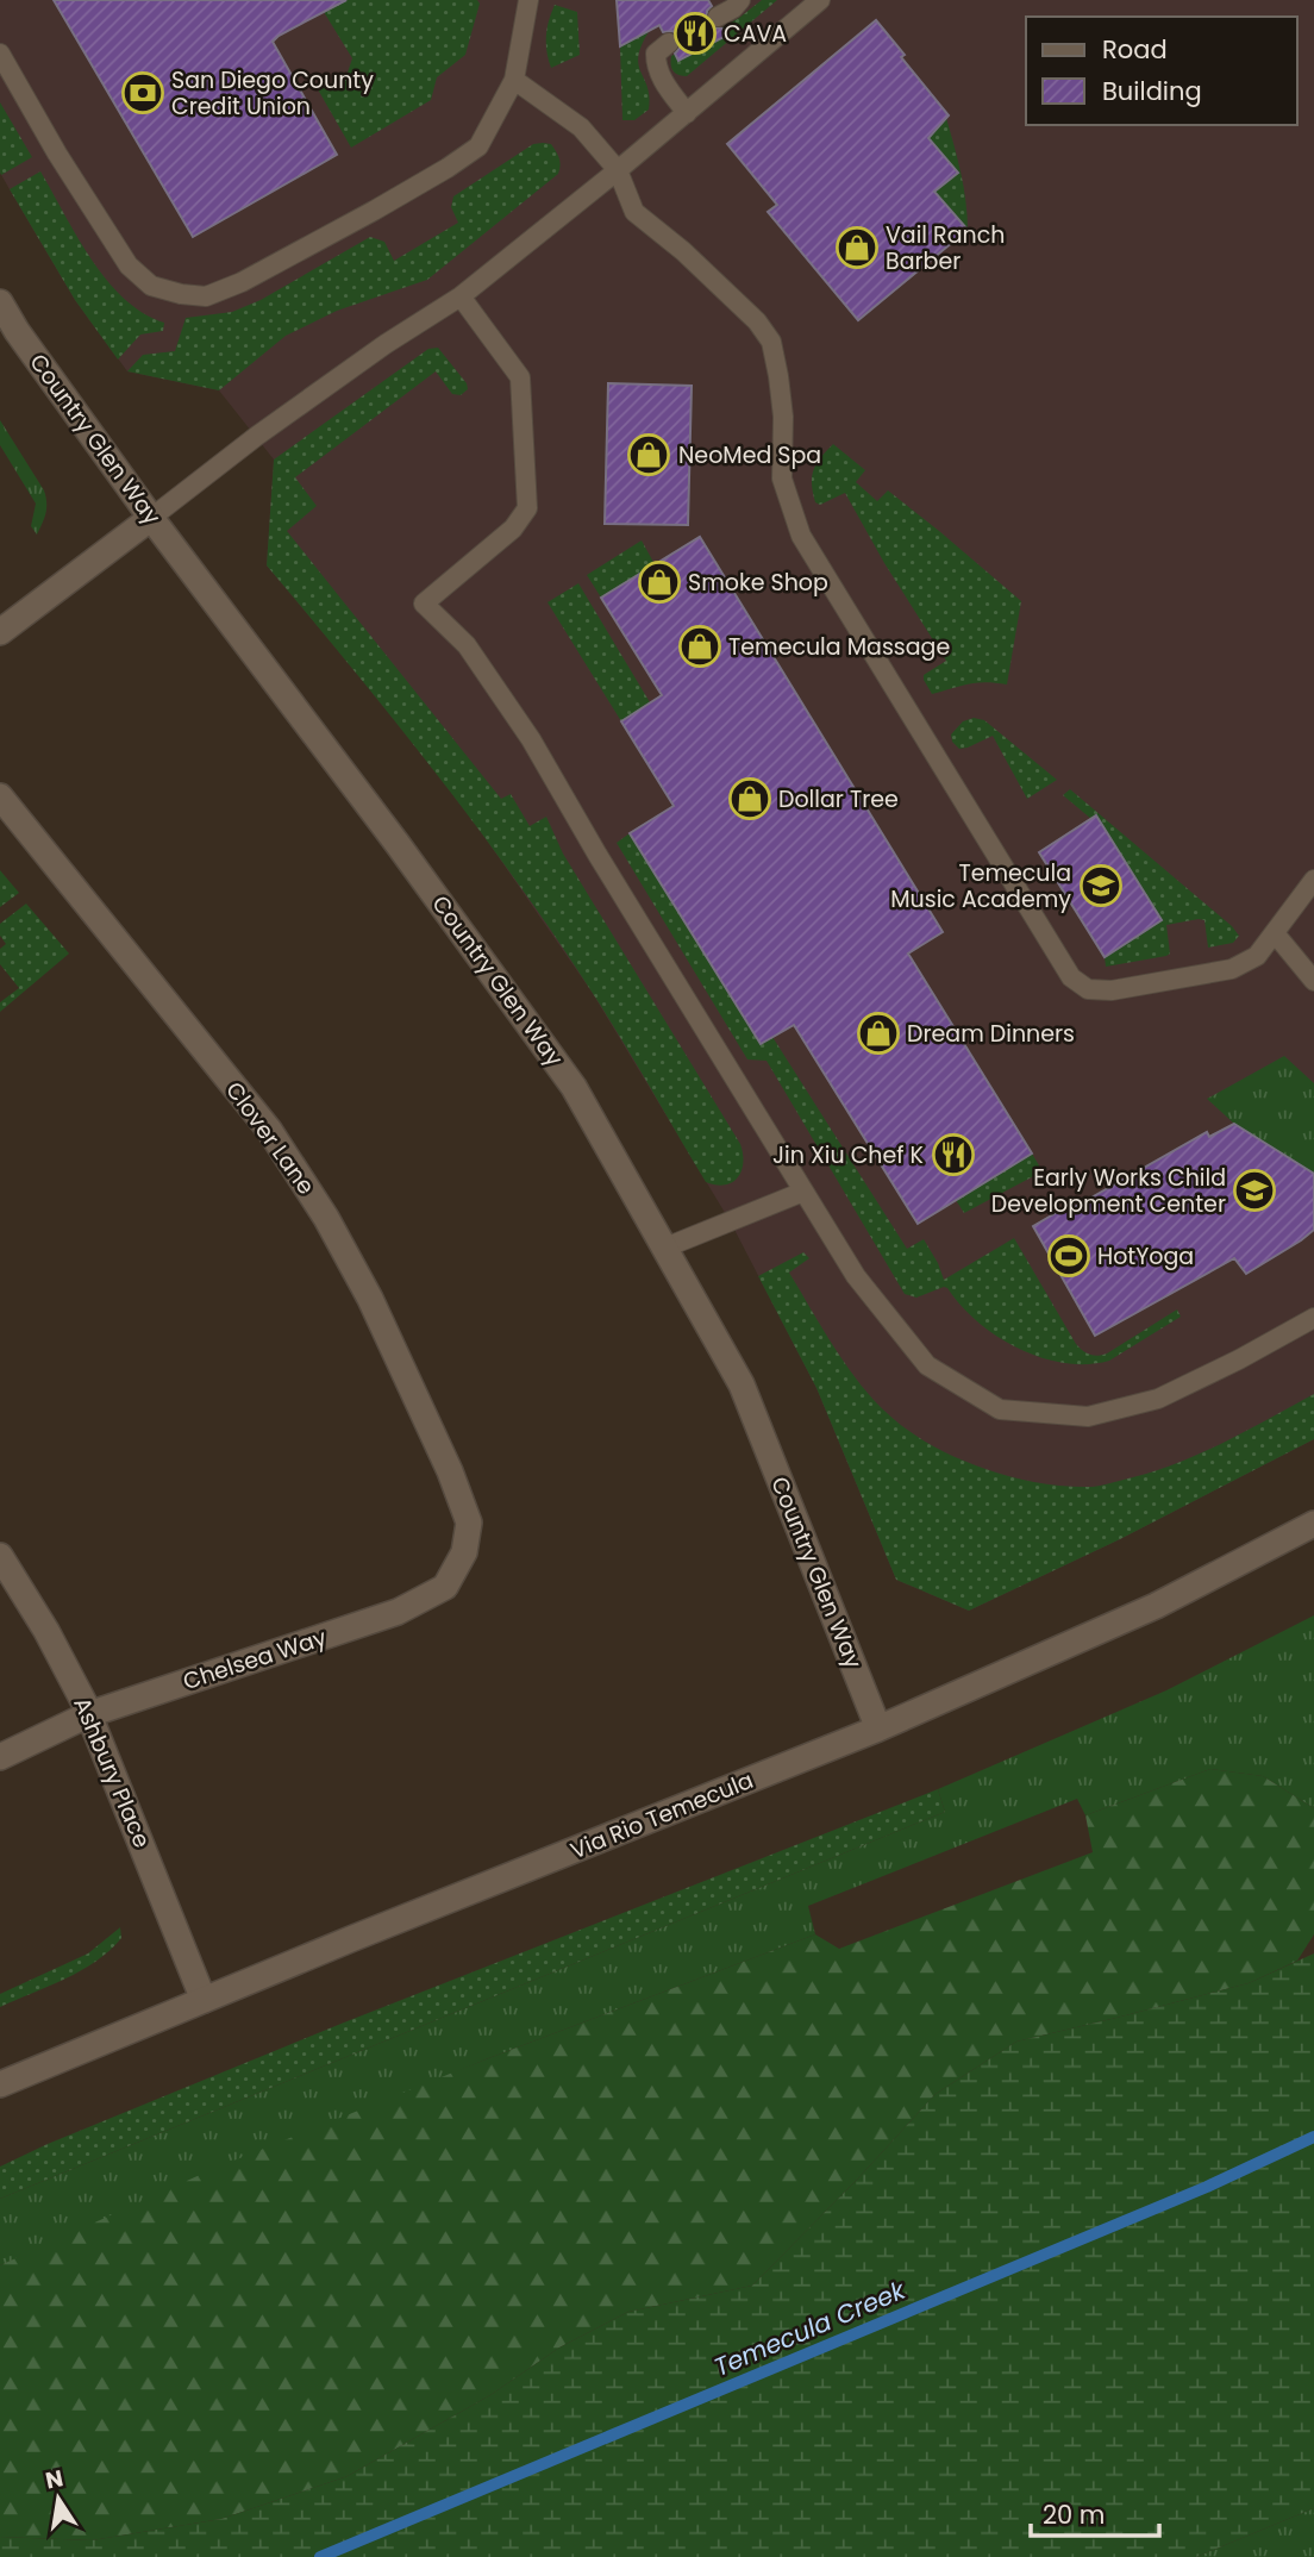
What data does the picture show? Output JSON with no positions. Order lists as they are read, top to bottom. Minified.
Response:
{"streets":{"street":["Country Glen Way","Clover Lane","Chelsea Way","Ashbury Place","Via Rio Temecula"]},"crossings":[["Country Glen Way","Via Rio Temecula"],["Clover Lane","Chelsea Way"],["Chelsea Way","Ashbury Place"],["Ashbury Place","Via Rio Temecula"]],"water":["Temecula Creek"],"places":{"restaurant":["CAVA","Jin Xiu Chef K"],"bank":["San Diego County Credit Union"],"shop":["Vail Ranch Barber","NeoMed Spa","Smoke Shop","Temecula Massage","Dollar Tree","Dream Dinners"],"school or university":["Temecula Music Academy","Early Works Child Development Center"],"sports":["HotYoga"]},"legend":["Road","Building"],"scale_bar":"20 m","north":"top"}
